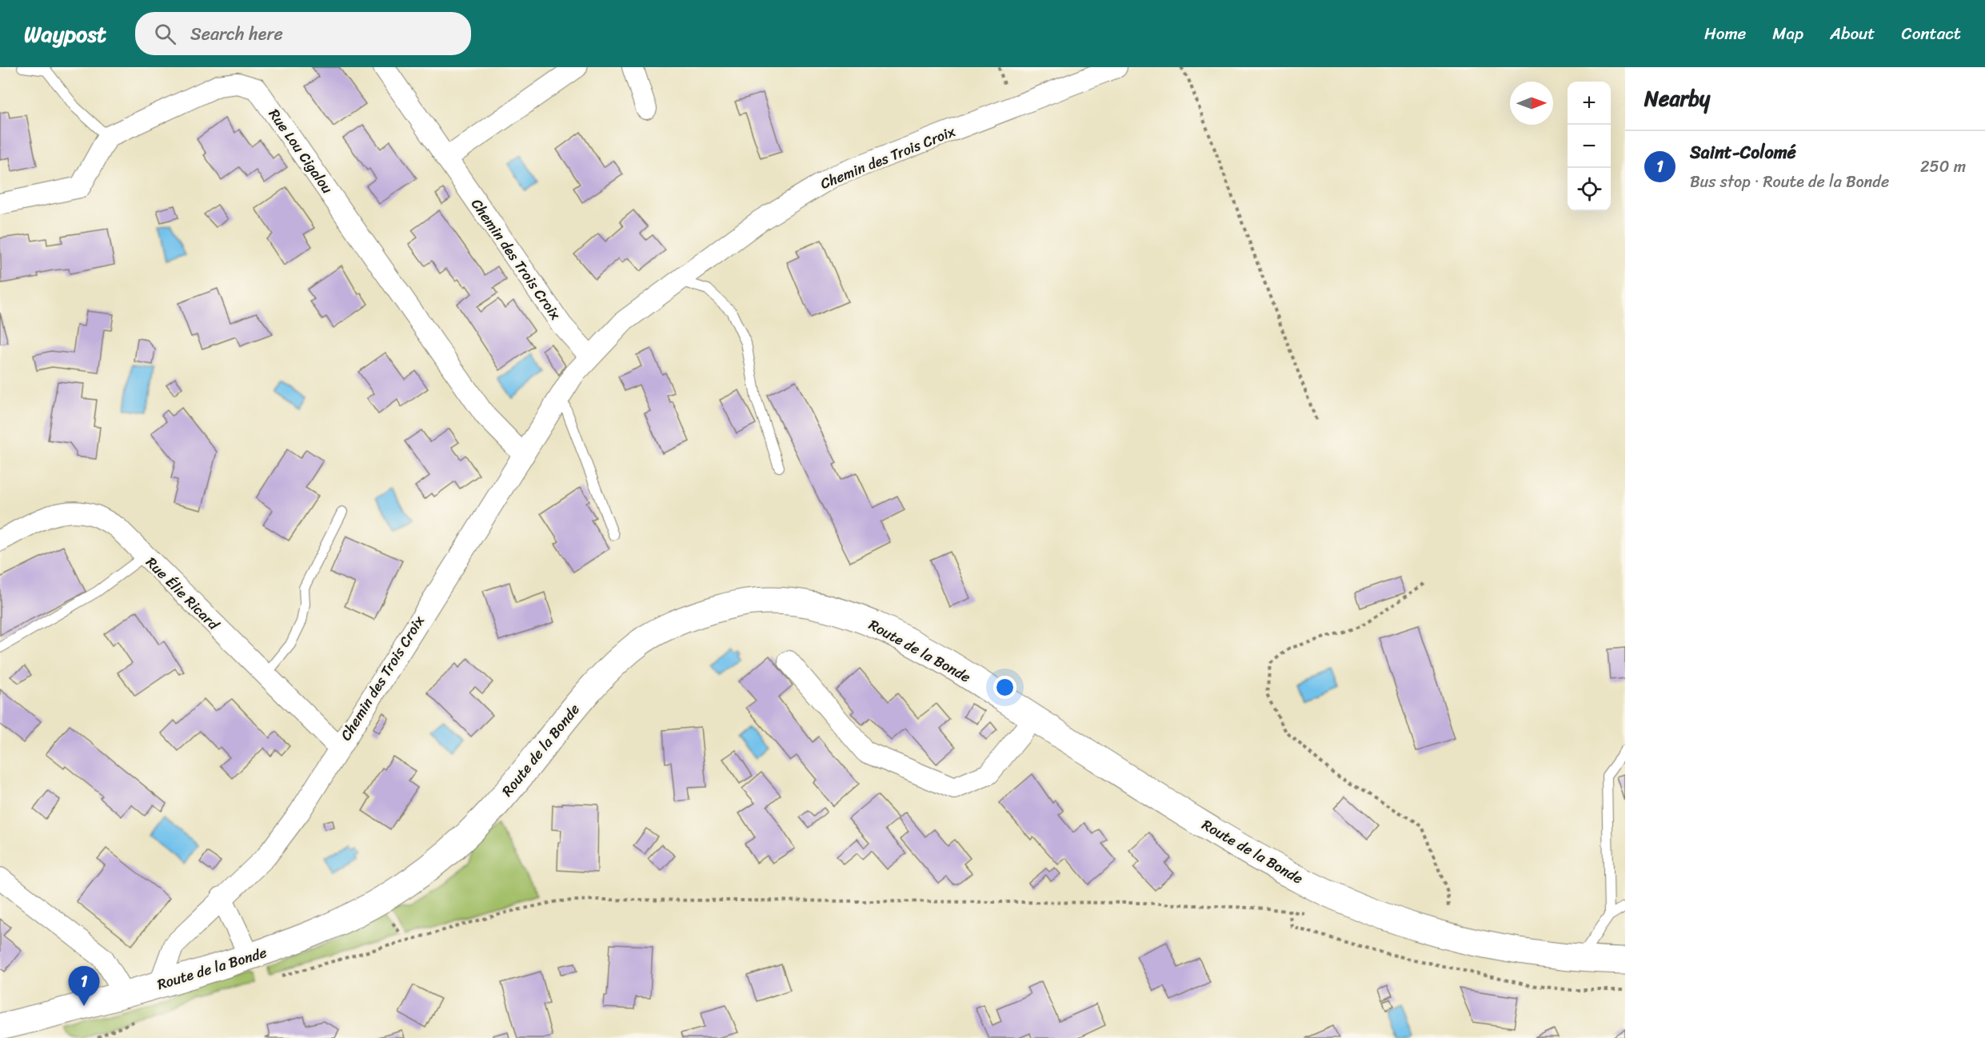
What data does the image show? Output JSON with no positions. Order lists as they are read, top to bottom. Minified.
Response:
{"streets":{"main road":["Route de la Bonde"],"street":["Rue Lou Cigalou","Chemin des Trois Croix","Rue Élie Ricard"]},"crossings":[["Rue Lou Cigalou","Chemin des Trois Croix"],["Chemin des Trois Croix","Rue Élie Ricard"],["Chemin des Trois Croix","Route de la Bonde"]],"north":"right","page":{"header":"Waypost","search":"Search here","nav":["Home","Map","About","Contact"],"heading":"Nearby","map_buttons":["+","−"],"list":[{"mark":"1","name":"Saint-Colomé","note":"Bus stop · Route de la Bonde","value":"250 m"}],"pins":"1"}}
